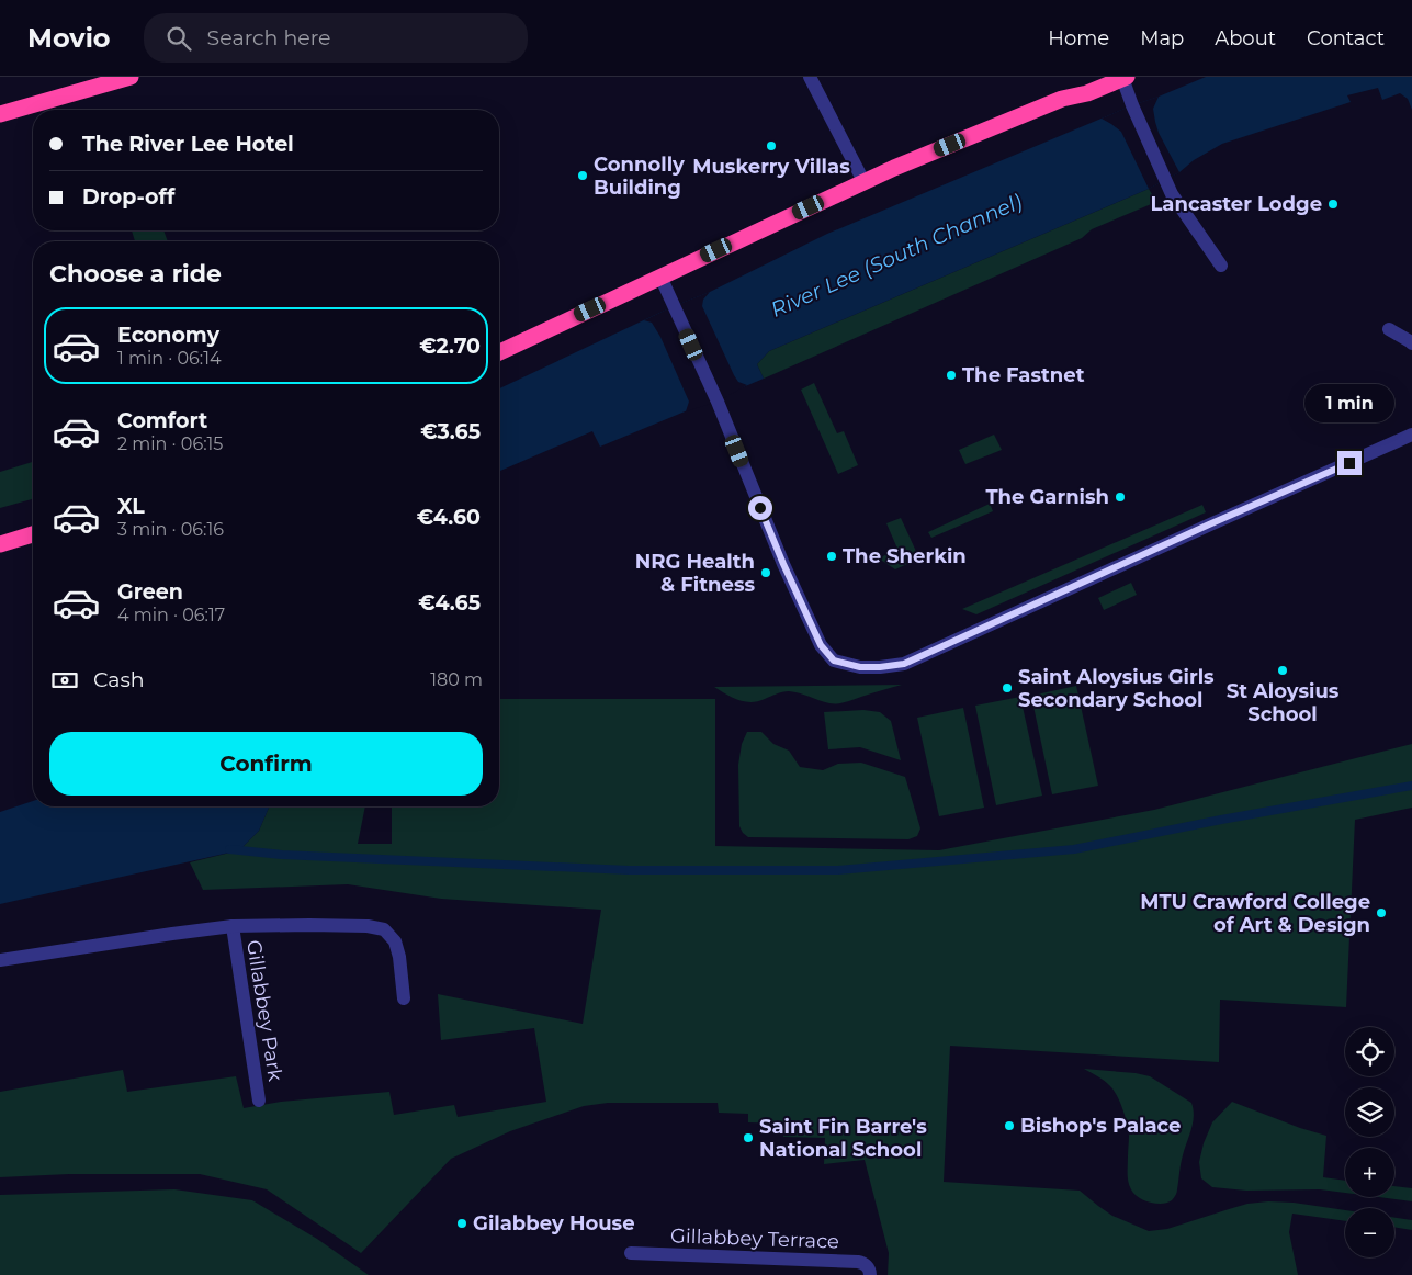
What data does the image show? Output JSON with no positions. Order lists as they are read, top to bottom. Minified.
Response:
{"streets":{"street":["Gillabbey Park","Gillabbey Terrace"]},"water":["River Lee (South Channel)"],"places":["Muskerry Villas","Connolly Building","Lancaster Lodge","The Fastnet","The Garnish","The Sherkin","NRG Health & Fitness","St Aloysius School","Saint Aloysius Girls Secondary School","MTU Crawford College of Art & Design","Bishop's Palace","Saint Fin Barre's National School","Gilabbey House"],"page":{"header":"Movio","search":"Search here","nav":["Home","Map","About","Contact"],"banner":["The River Lee Hotel","Drop-off"],"heading":"Choose a ride","list":[{"name":"Economy","note":"1 min · 06:14","value":"€2.70"},{"name":"Comfort","note":"2 min · 06:15","value":"€3.65"},{"name":"XL","note":"3 min · 06:16","value":"€4.60"},{"name":"Green","note":"4 min · 06:17","value":"€4.65"}],"bubble":"1 min","pay":["Cash","180 m"],"buttons":"Confirm","map_buttons":["+","−"]}}
